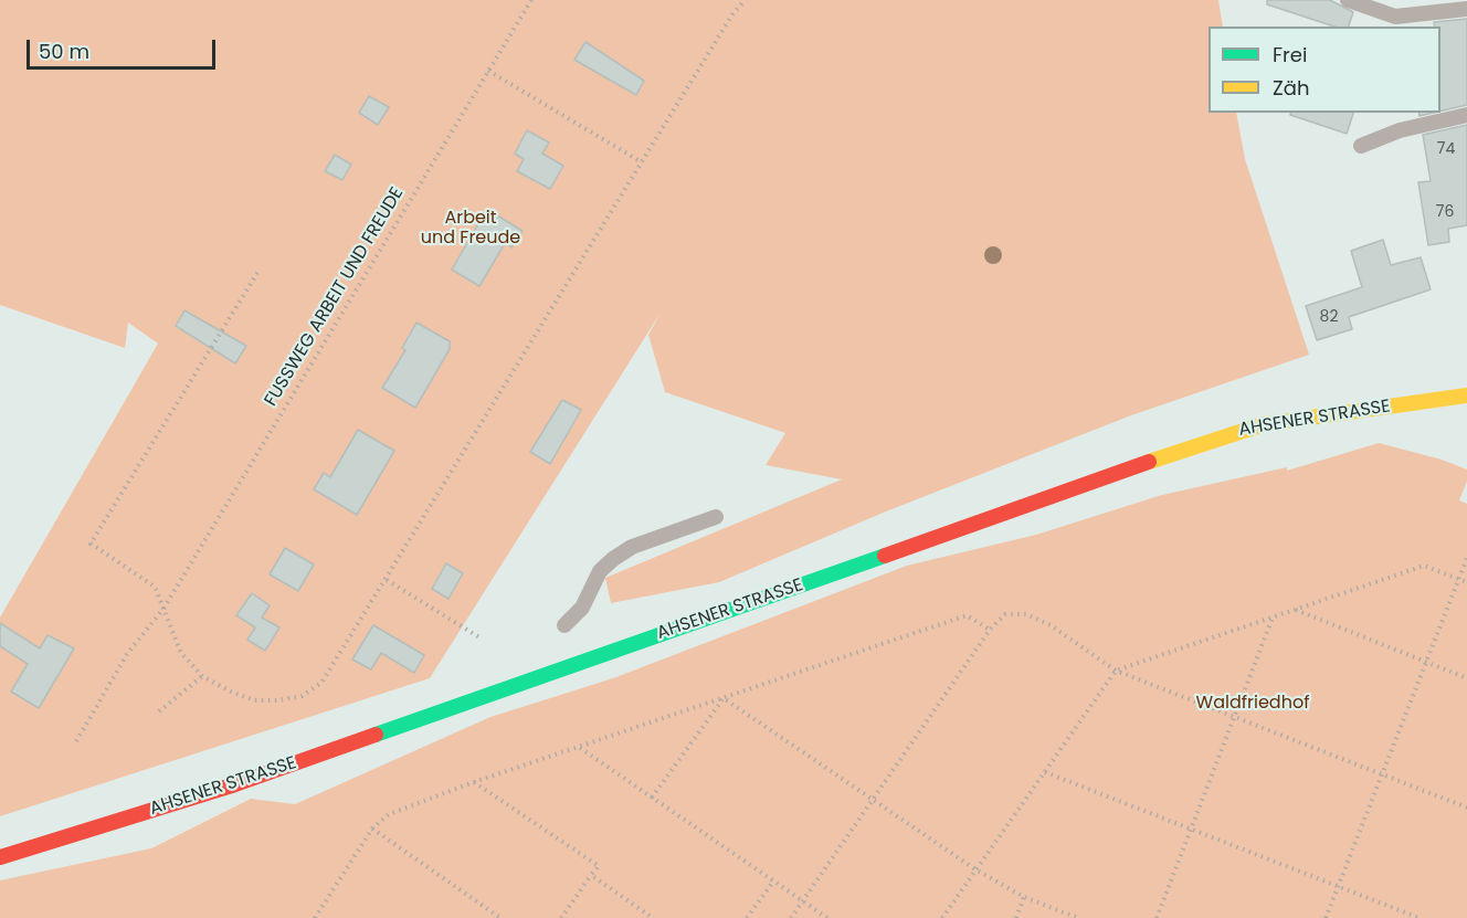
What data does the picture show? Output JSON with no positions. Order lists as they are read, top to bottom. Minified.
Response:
{"streets":{"main road":["AHSENER STRASSE"],"path":["FUSSWEG ARBEIT UND FREUDE"]},"parks":["Arbeit und Freude","Waldfriedhof"],"house_numbers":["74","76","82"],"legend":["Frei","Zäh"],"scale_bar":"50 m"}
